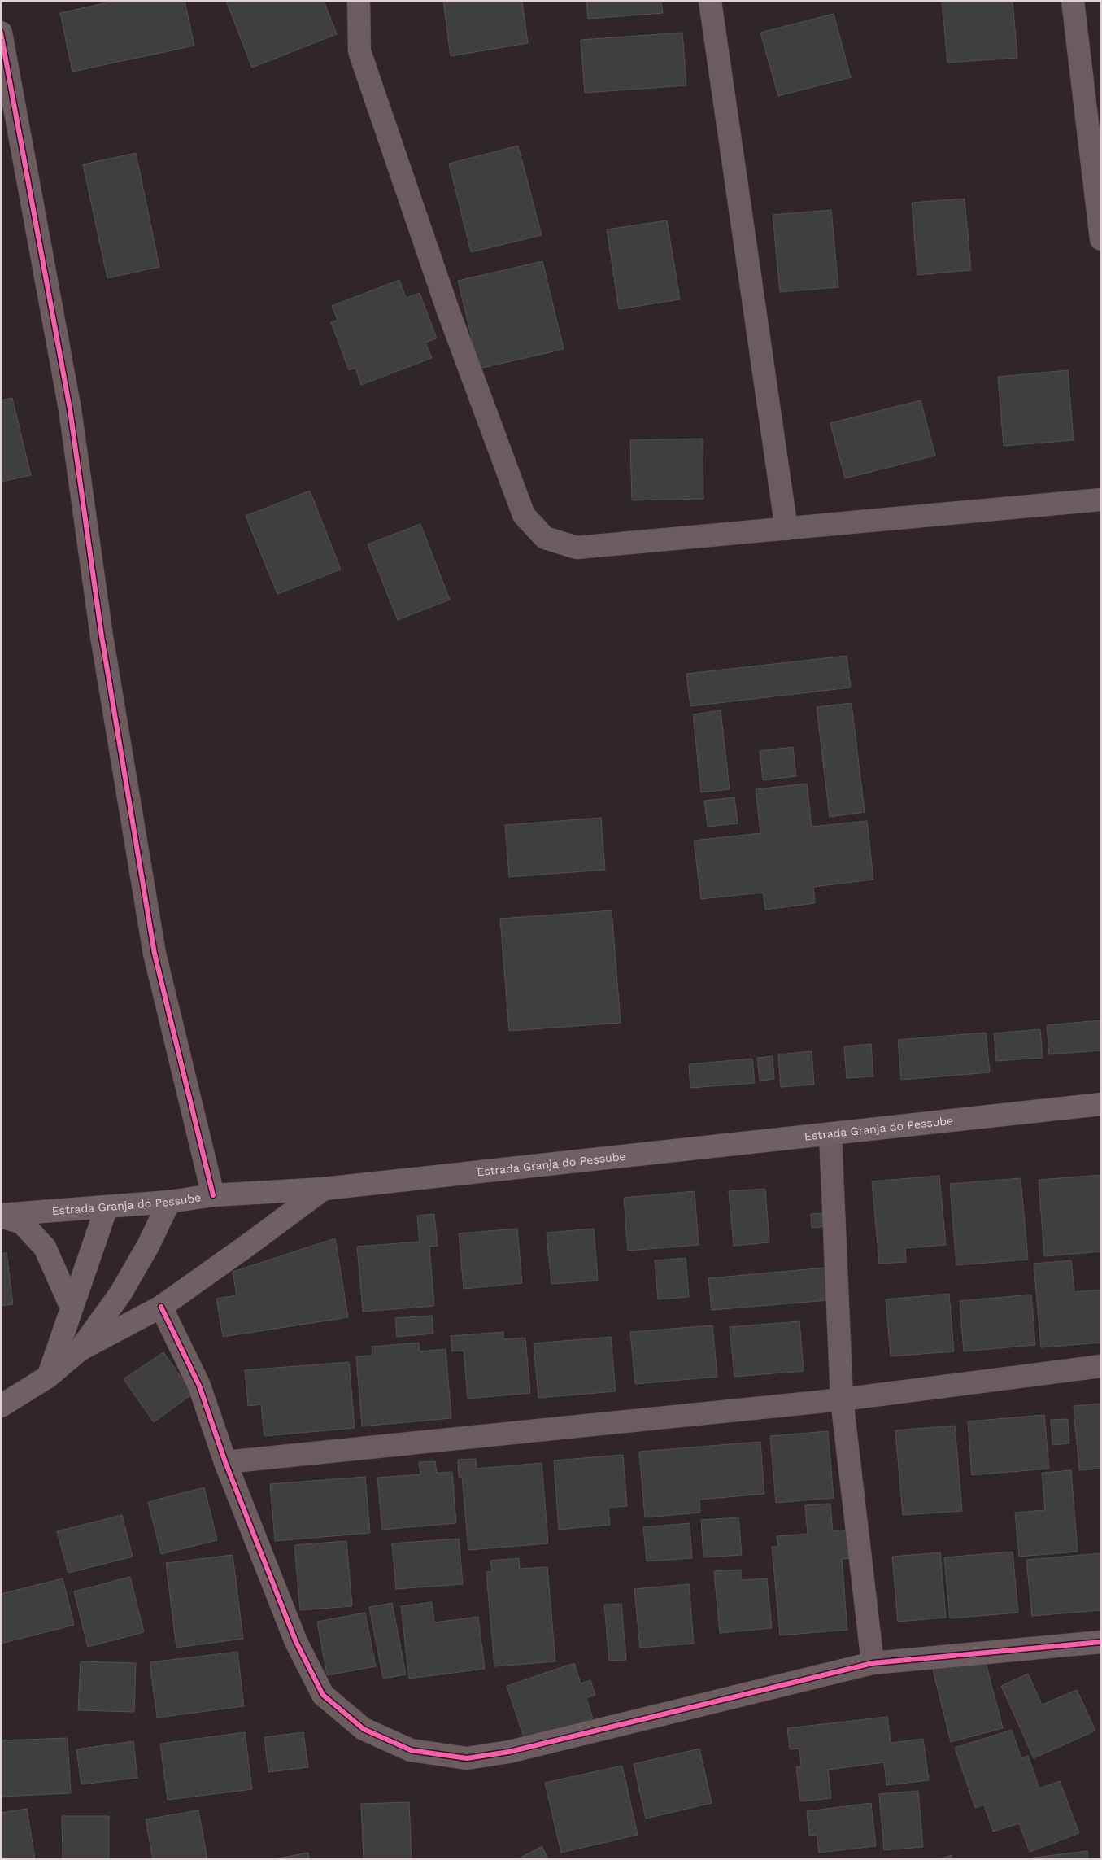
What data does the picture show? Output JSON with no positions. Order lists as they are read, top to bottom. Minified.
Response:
{"streets":{"main road":["Estrada Granja do Pessube"]}}
